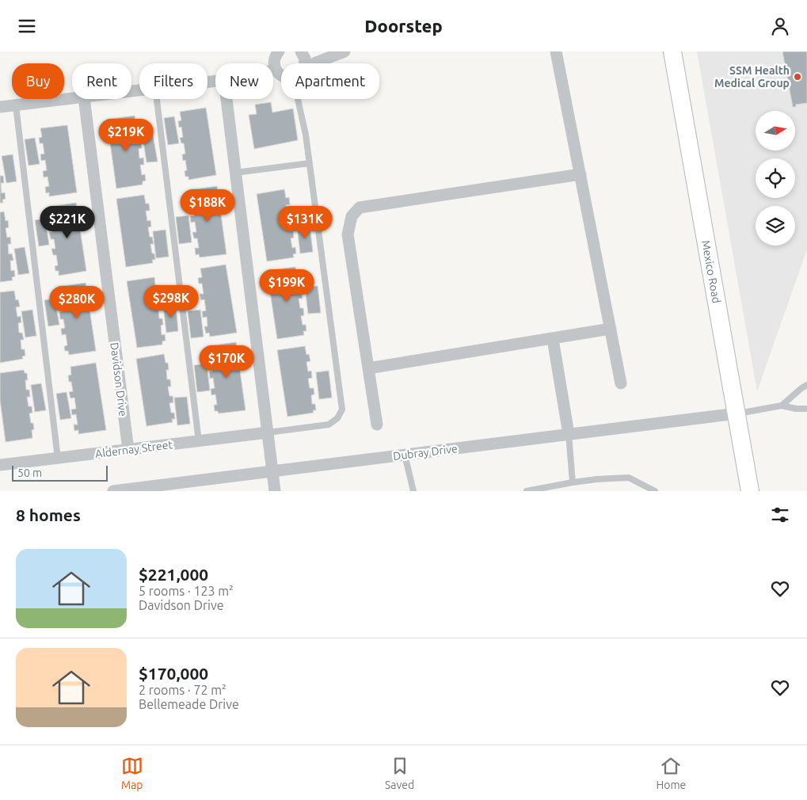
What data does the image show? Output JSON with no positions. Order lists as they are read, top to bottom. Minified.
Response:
{"streets":{"main road":["Mexico Road"],"street":["Davidson Drive","Aldernay Street","Dubray Drive"]},"crossings":[["Mexico Road","Dubray Drive"],["Davidson Drive","Aldernay Street"]],"places":["SSM Health Medical Group"],"scale_bar":"50 m","north":"right","page":{"header":"Doorstep","chip":["Buy","Rent","Filters","New","Apartment"],"price":["$219K","$188K","$221K","$131K","$199K","$298K","$280K","$170K"],"scale":"50 m","heading":"8 homes","list":[{"name":"$221,000","note":"5 rooms · 123 m² · Davidson Drive"},{"name":"$170,000","note":"2 rooms · 72 m² · Bellemeade Drive"}],"tabs":["Map","Saved","Home"]}}
